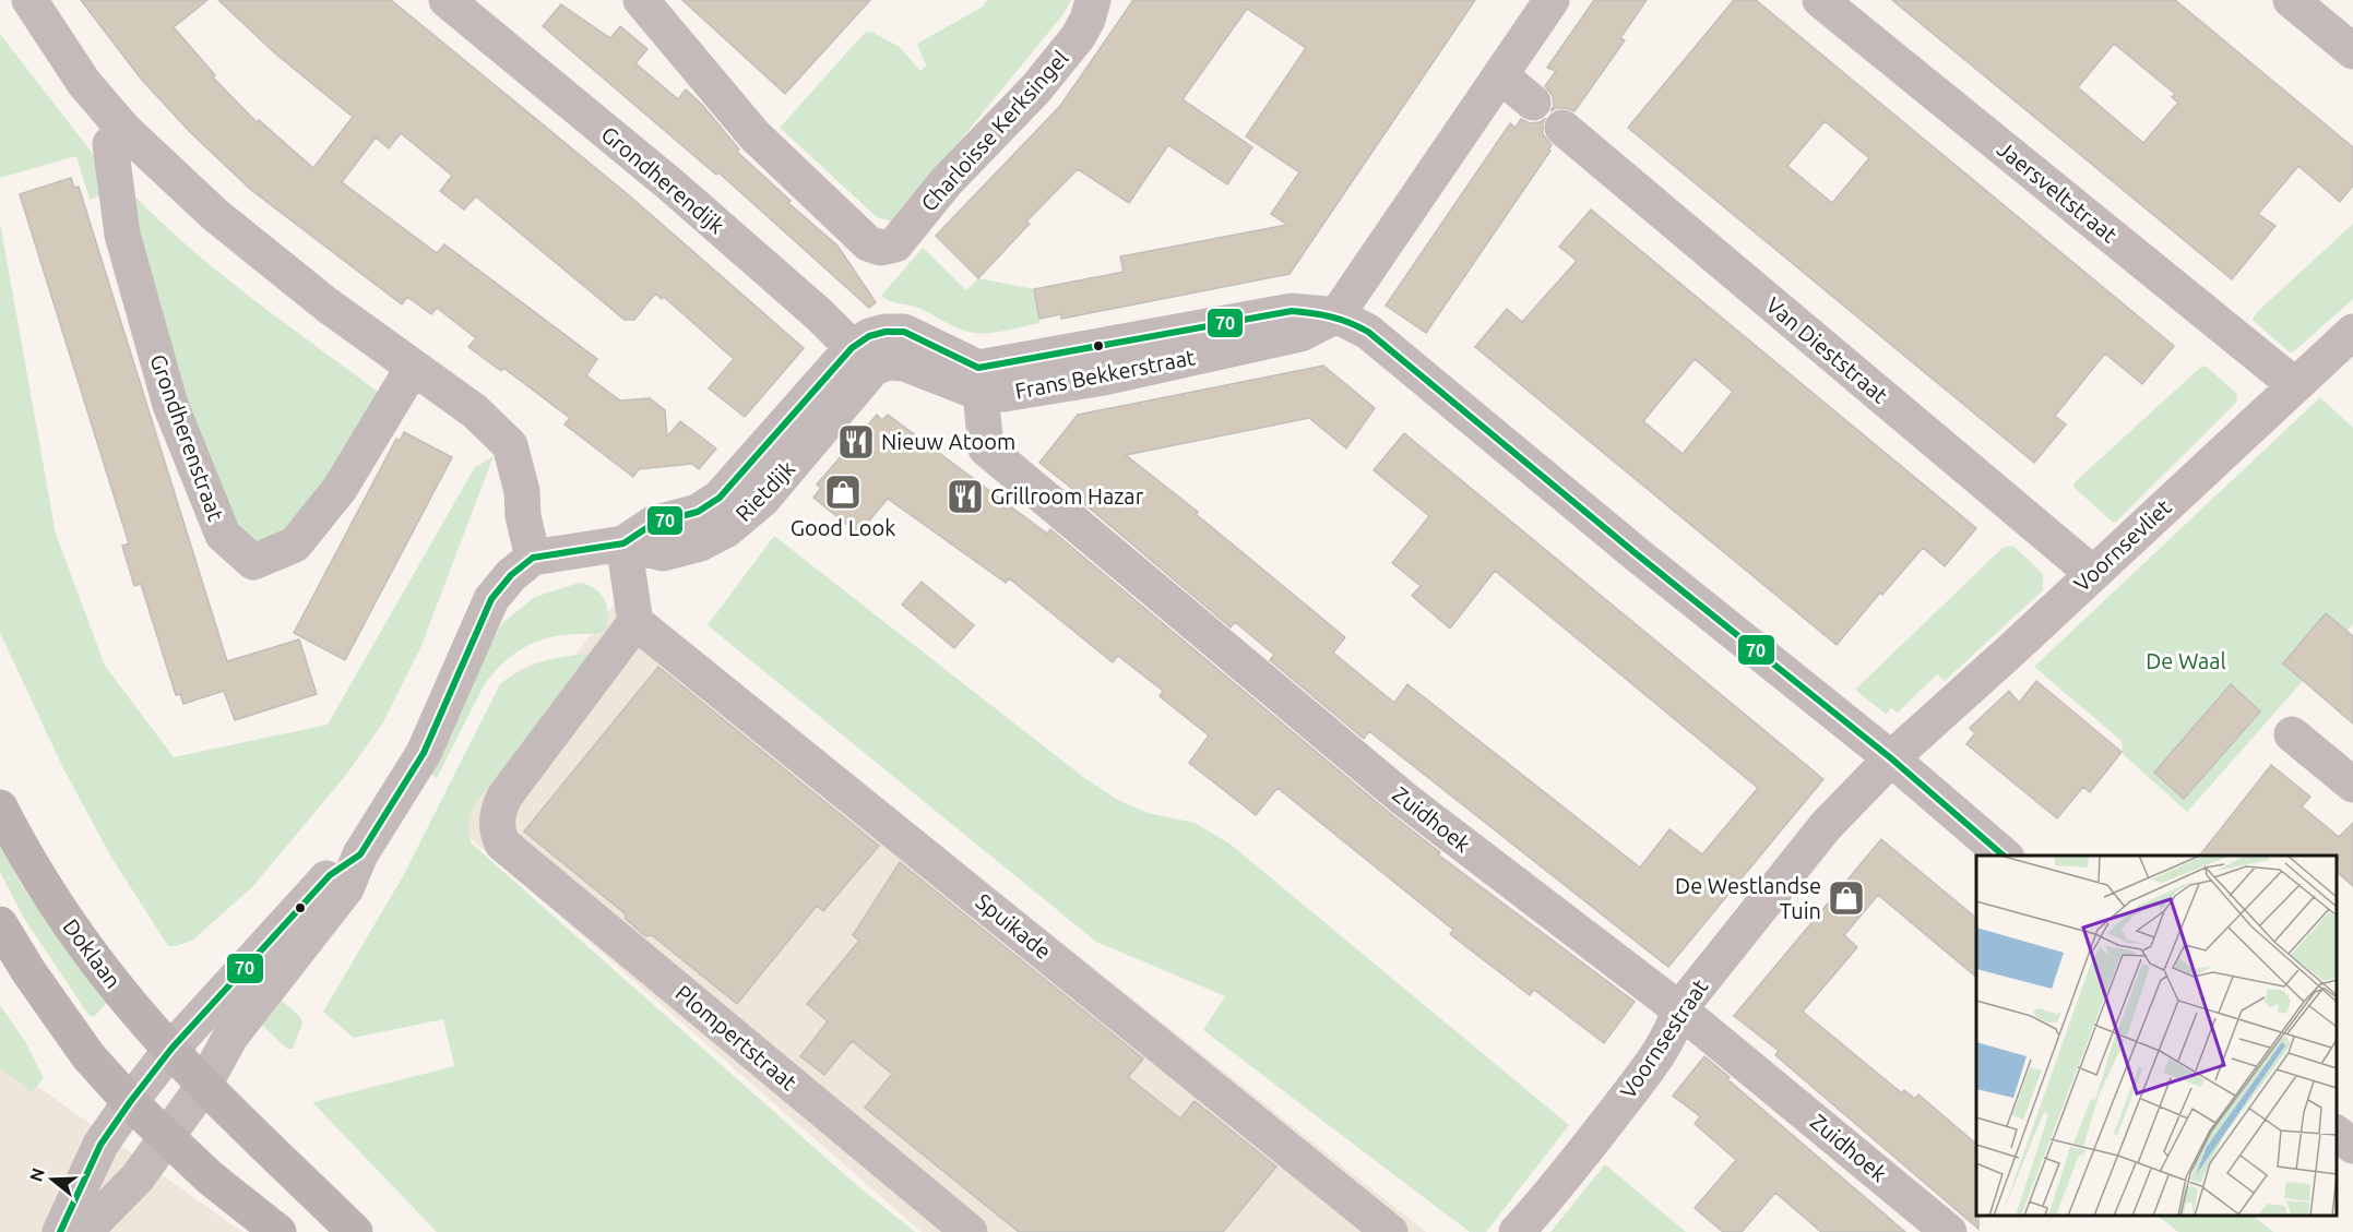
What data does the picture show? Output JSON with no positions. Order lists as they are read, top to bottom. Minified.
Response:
{"streets":{"main road":["Doklaan"],"street":["Charloisse Kerksingel","Grondherendijk","Jaersveltstraat","Van Dieststraat","Frans Bekkerstraat","Grondherenstraat","Rietdijk","Voornsevliet","Zuidhoek","Spuikade","Plompertstraat","Voornsestraat"]},"crossings":[["Grondherendijk","Rietdijk"],["Jaersveltstraat","Voornsevliet"],["Van Dieststraat","Voornsevliet"],["Frans Bekkerstraat","Zuidhoek"],["Voornsevliet","Voornsestraat"],["Zuidhoek","Voornsestraat"],["Spuikade","Plompertstraat"]],"parks":["De Waal"],"places":{"restaurant":["Nieuw Atoom","Grillroom Hazar"],"shop":["Good Look","De Westlandse Tuin"]},"lines":["transit line 70"],"north":"left"}
